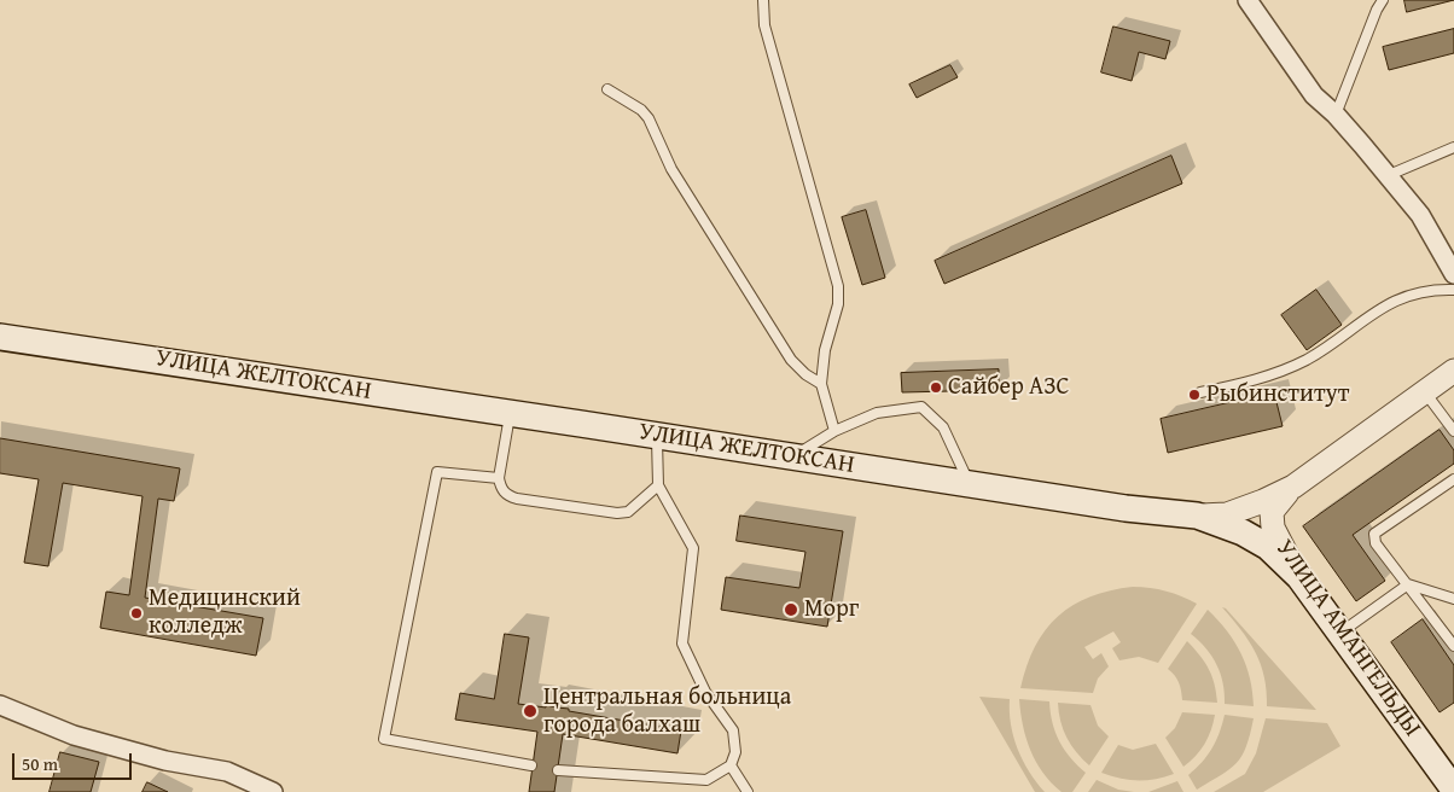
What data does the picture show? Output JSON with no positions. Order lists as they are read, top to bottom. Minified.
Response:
{"streets":{"main road":["УЛИЦА ЖЕЛТОКСАН","УЛИЦА АМАНГЕЛЬДЫ"]},"crossings":[["УЛИЦА ЖЕЛТОКСАН","УЛИЦА АМАНГЕЛЬДЫ"]],"places":["Сайбер АЗС","Рыбинститут","Морг","Медицинский колледж","Центральная больница города балхаш"],"scale_bar":"50 m"}
